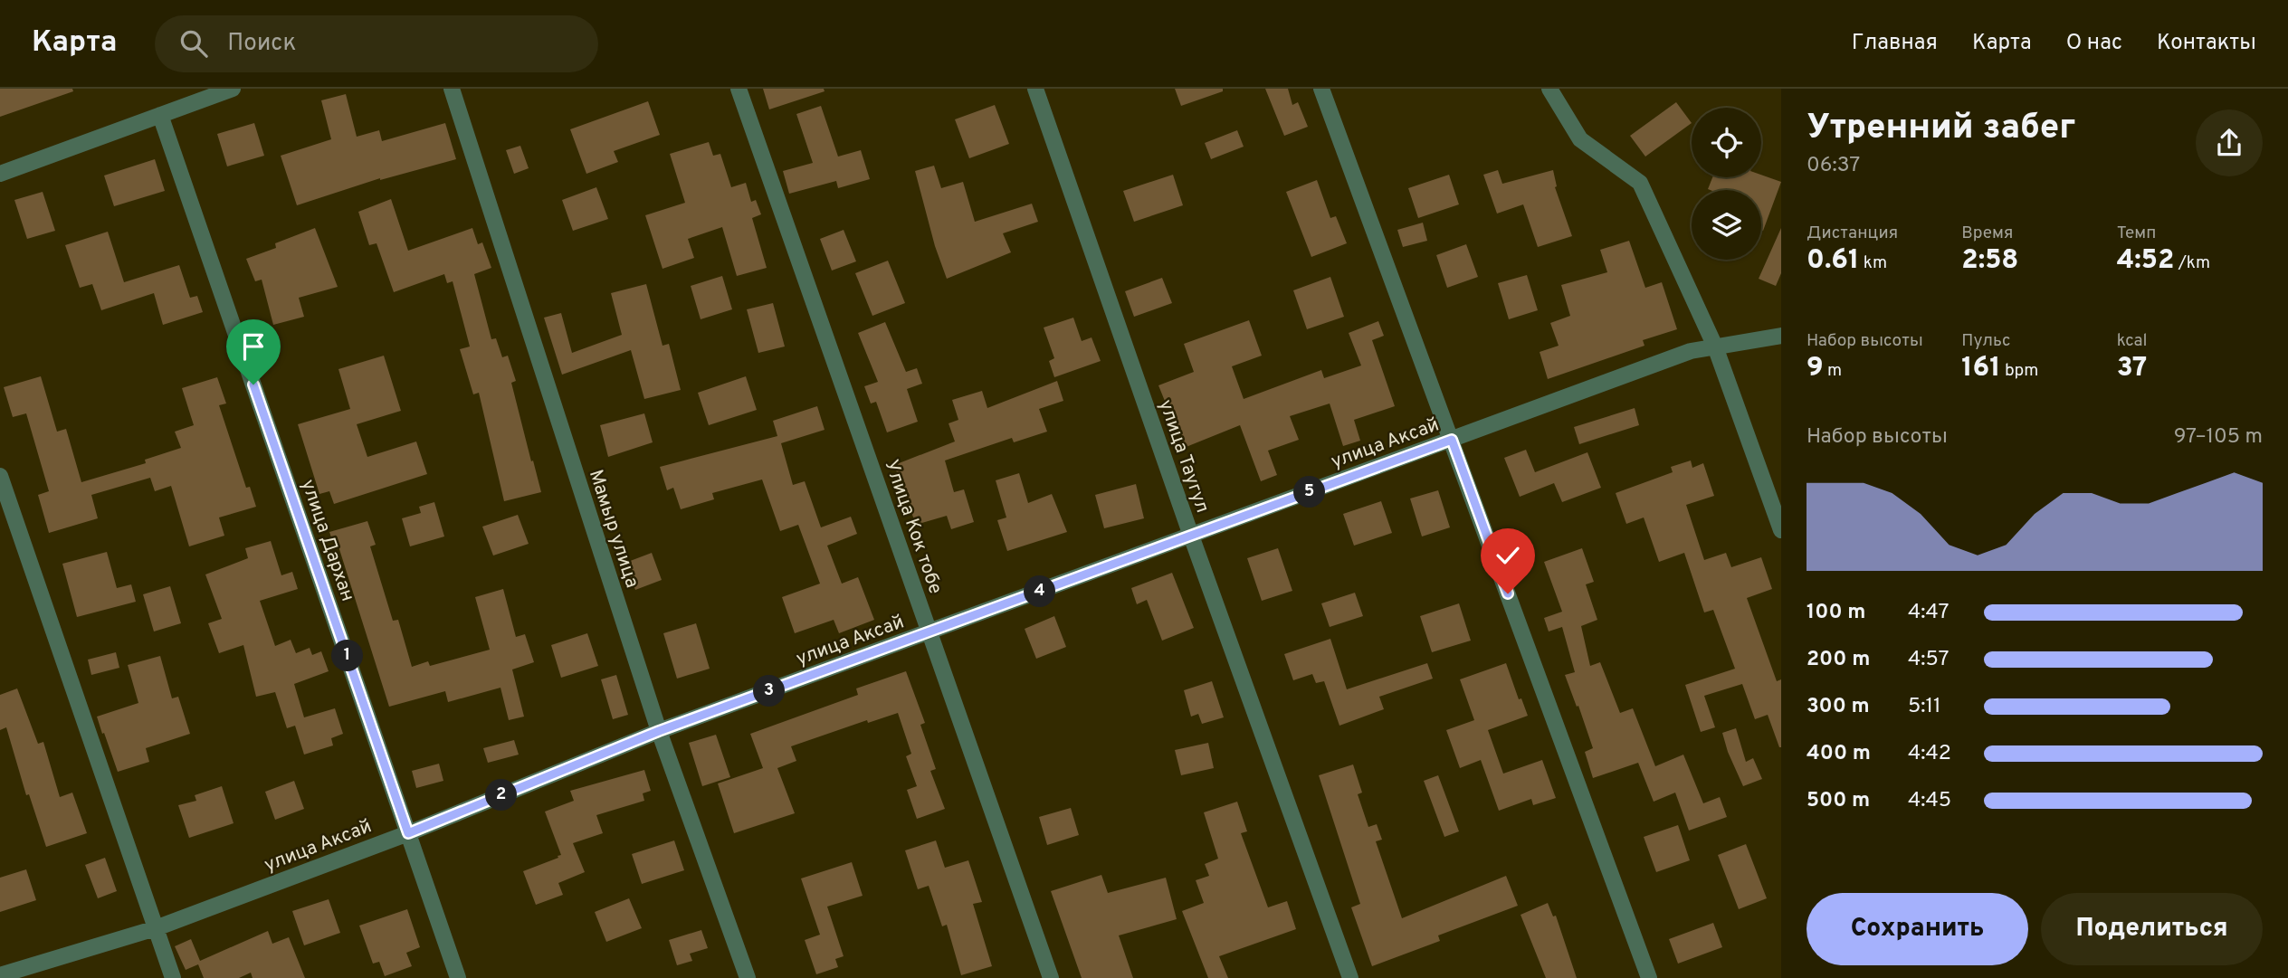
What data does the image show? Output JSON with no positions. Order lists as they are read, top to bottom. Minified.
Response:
{"streets":{"street":["улица Аксай","улица Таугул","Улица Кок тобе","Мамыр улица","улица Дархан"]},"crossings":[["улица Аксай","улица Таугул"],["улица Аксай","Улица Кок тобе"],["улица Аксай","Мамыр улица"],["улица Аксай","улица Дархан"]],"page":{"header":"Карта","search":"Поиск","nav":["Главная","Карта","О нас","Контакты"],"heading":["Утренний забег","06:37"],"stats":[["Дистанция","0.61 km"],["Время","2:58"],["Темп","4:52 /km"],["Набор высоты","9 m"],["Пульс","161 bpm"],["kcal","37"]],"chart":["Набор высоты","97–105 m"],"pins":["5","4","1","3","2"],"list":[{"name":"100 m","note":"4:47"},{"name":"200 m","note":"4:57"},{"name":"300 m","note":"5:11"},{"name":"400 m","note":"4:42"},{"name":"500 m","note":"4:45"}],"buttons":["Сохранить","Поделиться"]}}
